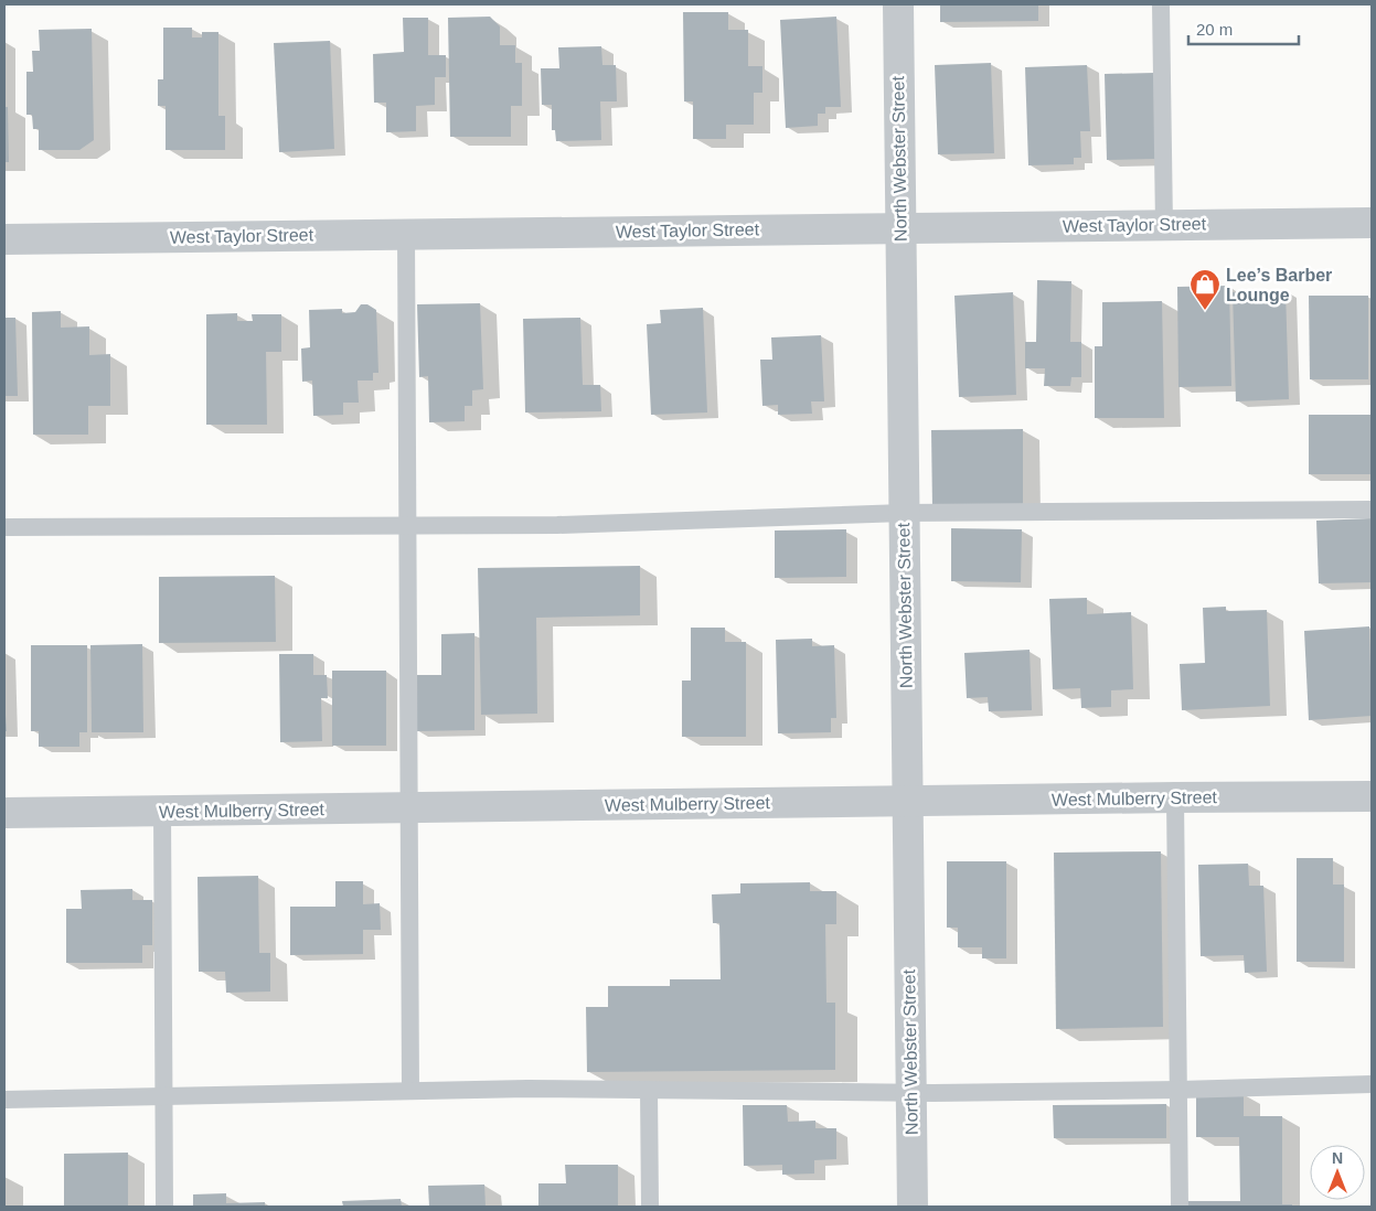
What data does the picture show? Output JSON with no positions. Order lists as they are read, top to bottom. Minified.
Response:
{"streets":{"street":["North Webster Street","West Taylor Street","West Mulberry Street"]},"crossings":[["North Webster Street","West Taylor Street"],["North Webster Street","West Mulberry Street"]],"places":{"shop":["Lee’s Barber Lounge"]},"scale_bar":"20 m","north":"top"}
